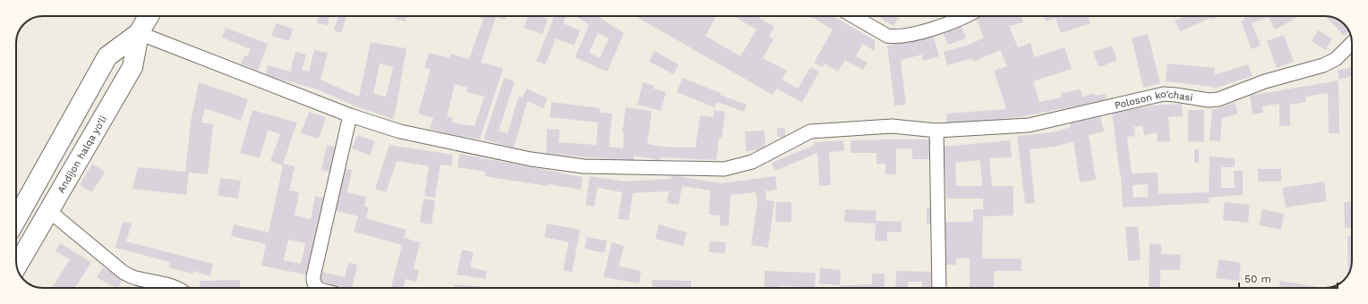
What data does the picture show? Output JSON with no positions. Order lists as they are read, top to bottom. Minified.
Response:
{"streets":{"highway":["Andijon halqa yo‘li"],"street":["Poloson ko'chasi"]},"crossings":[["Poloson ko'chasi","Andijon halqa yo‘li"]],"scale_bar":"50 m"}
